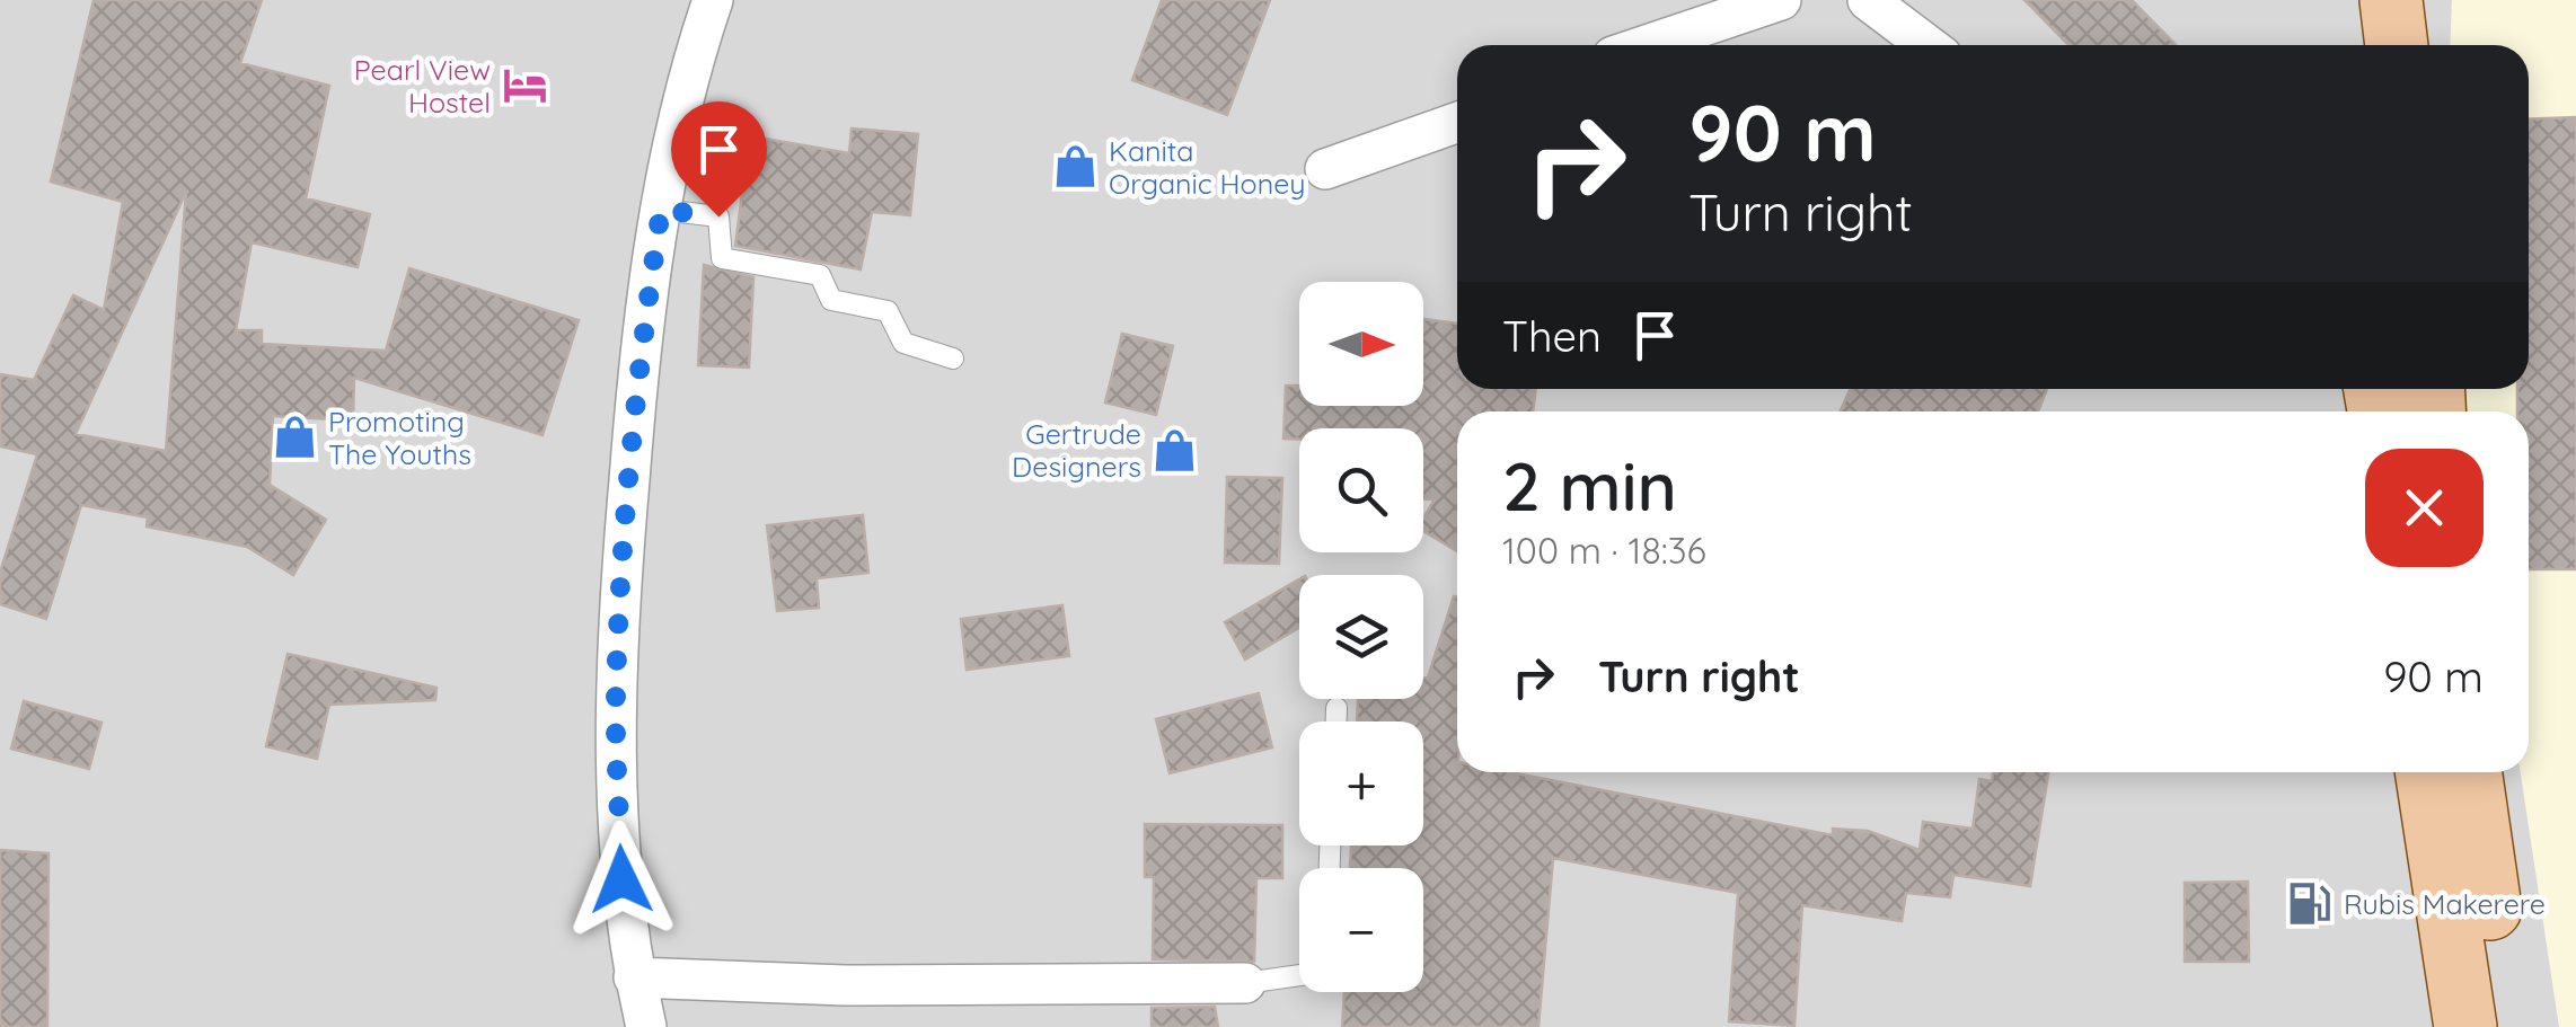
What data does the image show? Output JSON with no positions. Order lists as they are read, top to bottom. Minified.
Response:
{"places":{"hotel":["Pearl View Hostel"],"shop":["Kanita Organic Honey","Promoting The Youths","Gertrude Designers"],"fuel station":["Rubis Makerere"]},"north":"right","page":{"turn":["90 m","Turn right"],"map_buttons":["+","−"],"then":"Then","heading":["2 min","100 m · 18:36"],"list":[{"name":"Turn right","value":"90 m"}]}}
